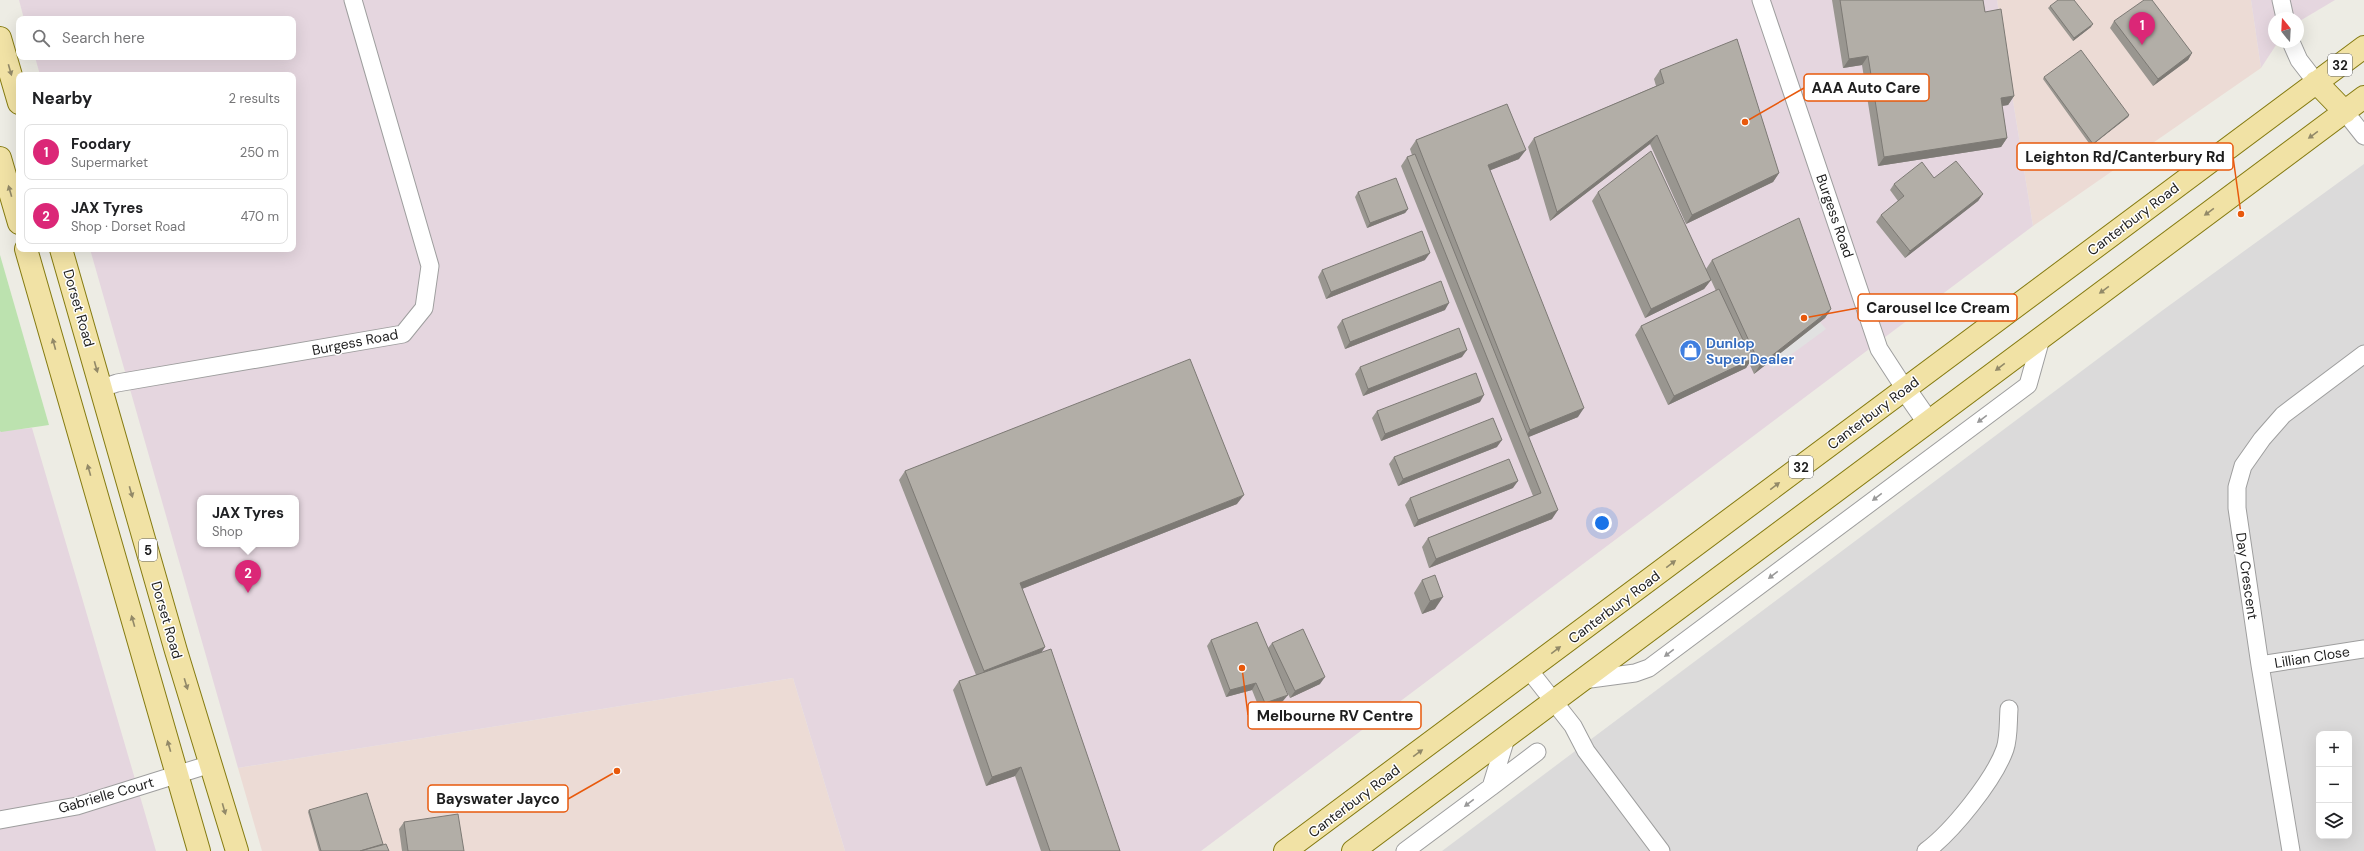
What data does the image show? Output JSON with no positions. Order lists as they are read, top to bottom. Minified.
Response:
{"streets":{"main road":["32","Canterbury Road","Dorset Road","5"],"street":["Burgess Road","Day Crescent","Lillian Close","Gabrielle Court"]},"crossings":[["Burgess Road","Canterbury Road"],["Burgess Road","Dorset Road"],["Dorset Road","Gabrielle Court"],["Day Crescent","Lillian Close"]],"places":{"other":["AAA Auto Care","Leighton Rd/Canterbury Rd","Carousel Ice Cream","Melbourne RV Centre","Bayswater Jayco"],"shop":["Dunlop Super Dealer"]},"north":"top","page":{"pins":["1","2"],"search":"Search here","heading":["Nearby","2 results"],"list":[{"mark":"1","name":"Foodary","note":"Supermarket","value":"250 m"},{"mark":"2","name":"JAX Tyres","note":"Shop · Dorset Road","value":"470 m"}],"popup":["JAX Tyres","Shop"],"map_buttons":["+","−"]}}
